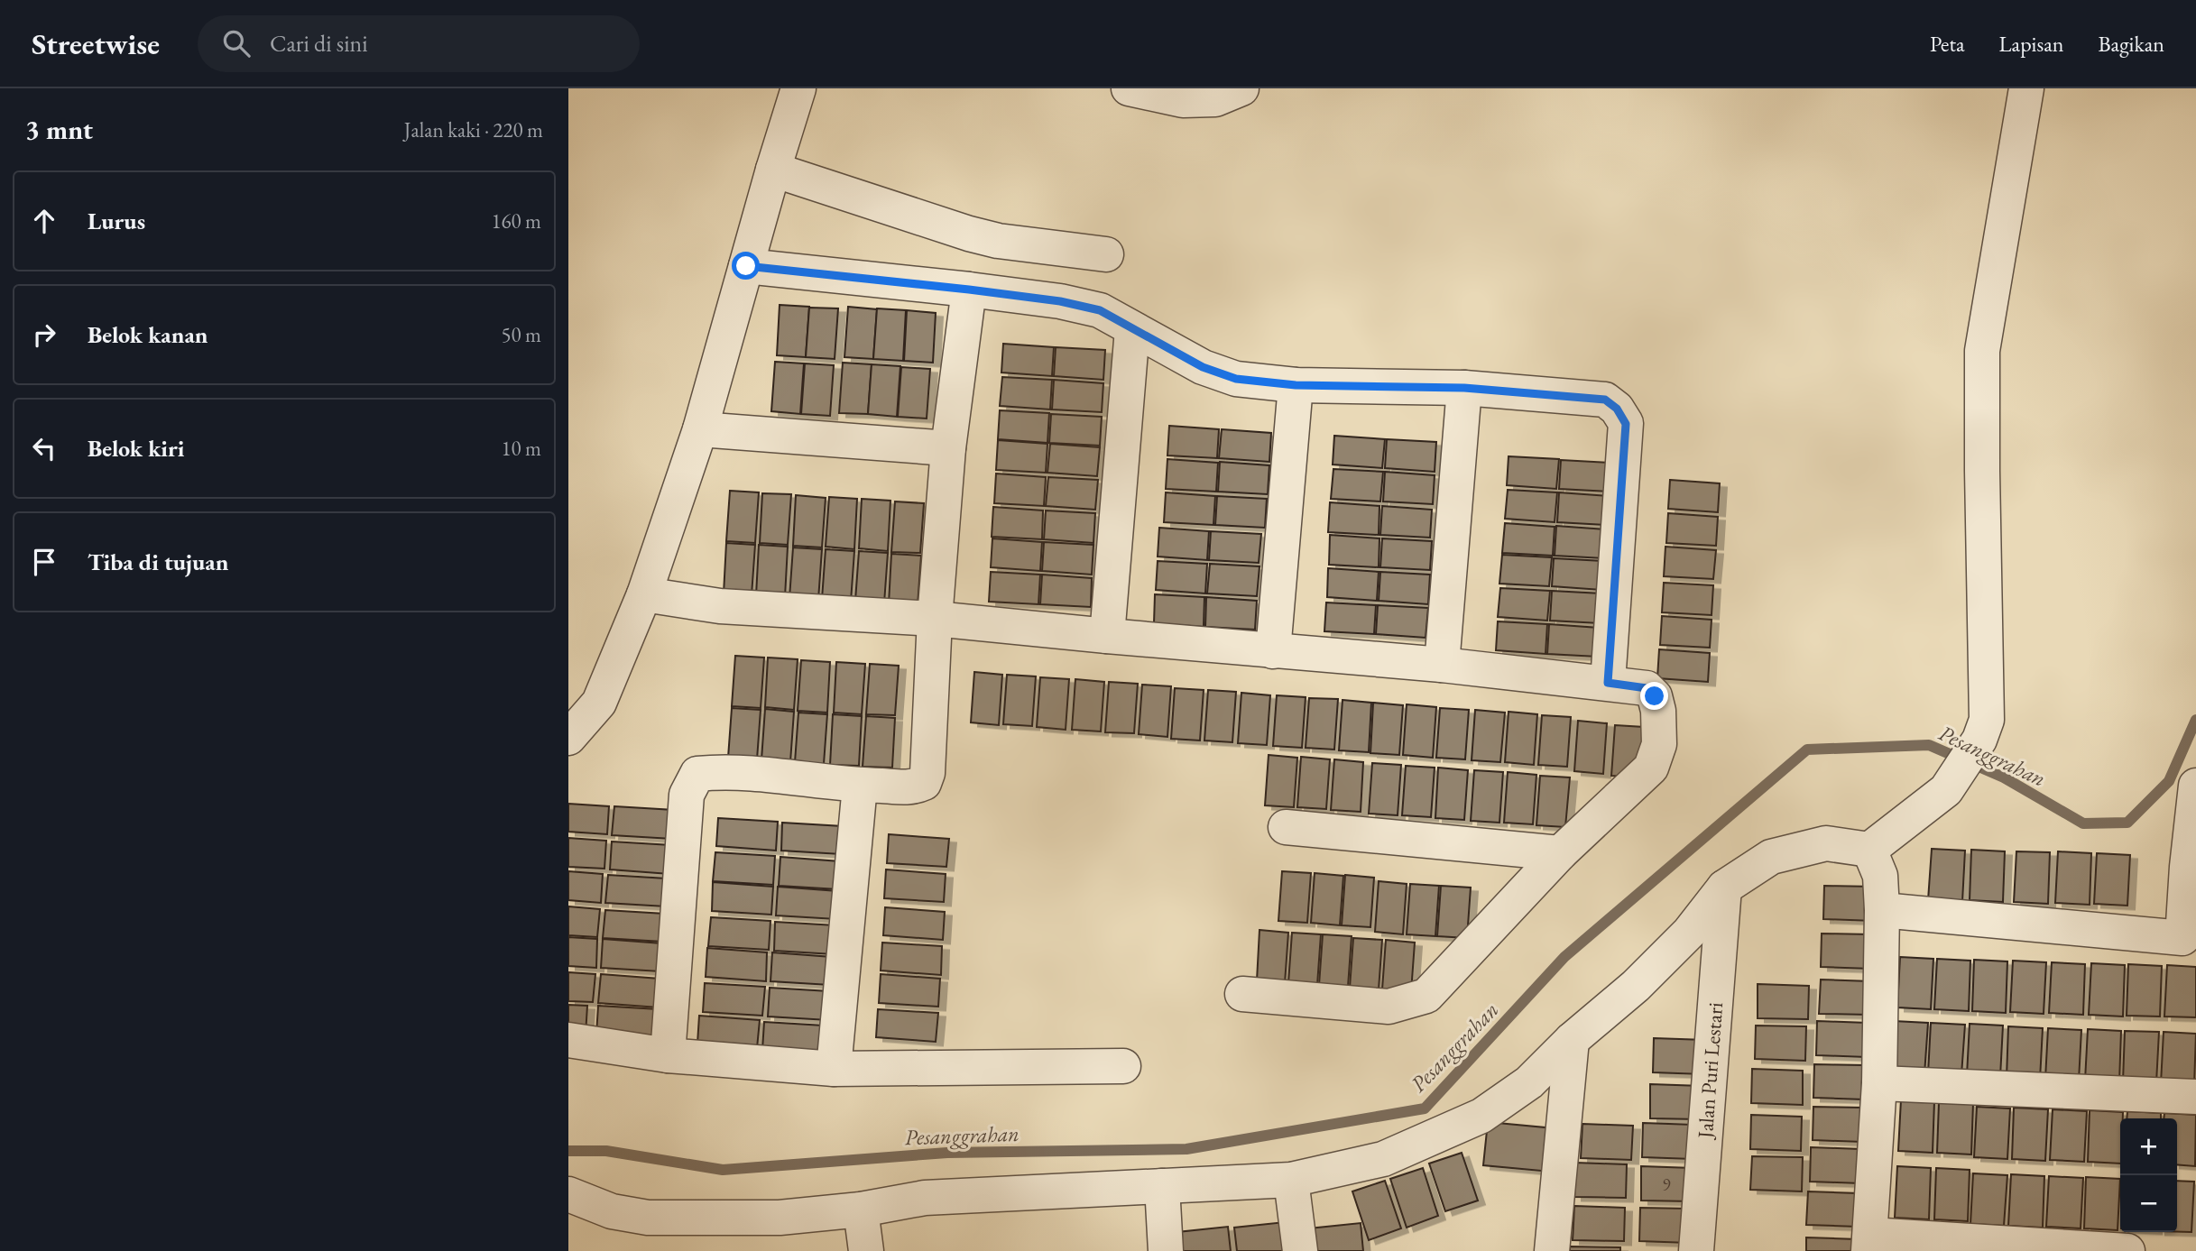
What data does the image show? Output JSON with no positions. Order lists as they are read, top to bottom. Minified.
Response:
{"streets":{"street":["Jalan Puri Lestari"]},"water":["Pesanggrahan"],"house_numbers":["9"],"page":{"header":"Streetwise","search":"Cari di sini","nav":["Peta","Lapisan","Bagikan"],"heading":["3 mnt","Jalan kaki · 220 m"],"list":[["Lurus","160 m"],["Belok kanan","50 m"],["Belok kiri","10 m"],"Tiba di tujuan"],"map_buttons":["+","−"]}}
